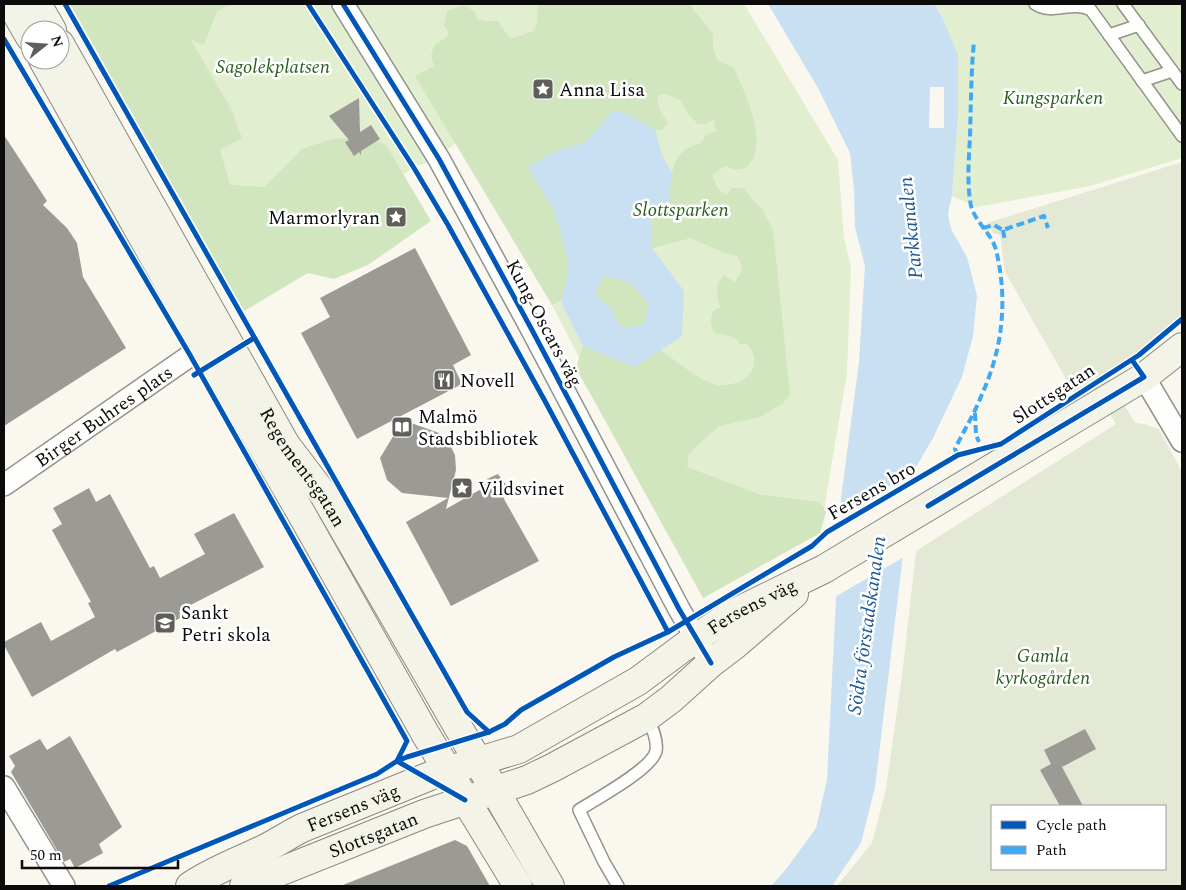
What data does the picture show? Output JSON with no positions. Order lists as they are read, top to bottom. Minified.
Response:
{"streets":{"main road":["Slottsgatan","Regementsgatan","Fersens väg"],"street":["Kung Oscars väg","Birger Buhres plats"],"cycle path":["Fersens bro"]},"crossings":[["Kung Oscars väg","Fersens väg"],["Slottsgatan","Regementsgatan"],["Slottsgatan","Fersens väg"],["Birger Buhres plats","Regementsgatan"],["Regementsgatan","Fersens väg"]],"water":["Parkkanalen","Södra förstadskanalen"],"parks":["Sagolekplatsen","Kungsparken","Slottsparken","Gamla kyrkogården"],"places":{"place":["Anna Lisa","Marmorlyran","Vildsvinet"],"restaurant":["Novell"],"library":["Malmö Stadsbibliotek"],"school or university":["Sankt Petri skola"]},"legend":["Cycle path","Path"],"scale_bar":"50 m","north":"right"}
